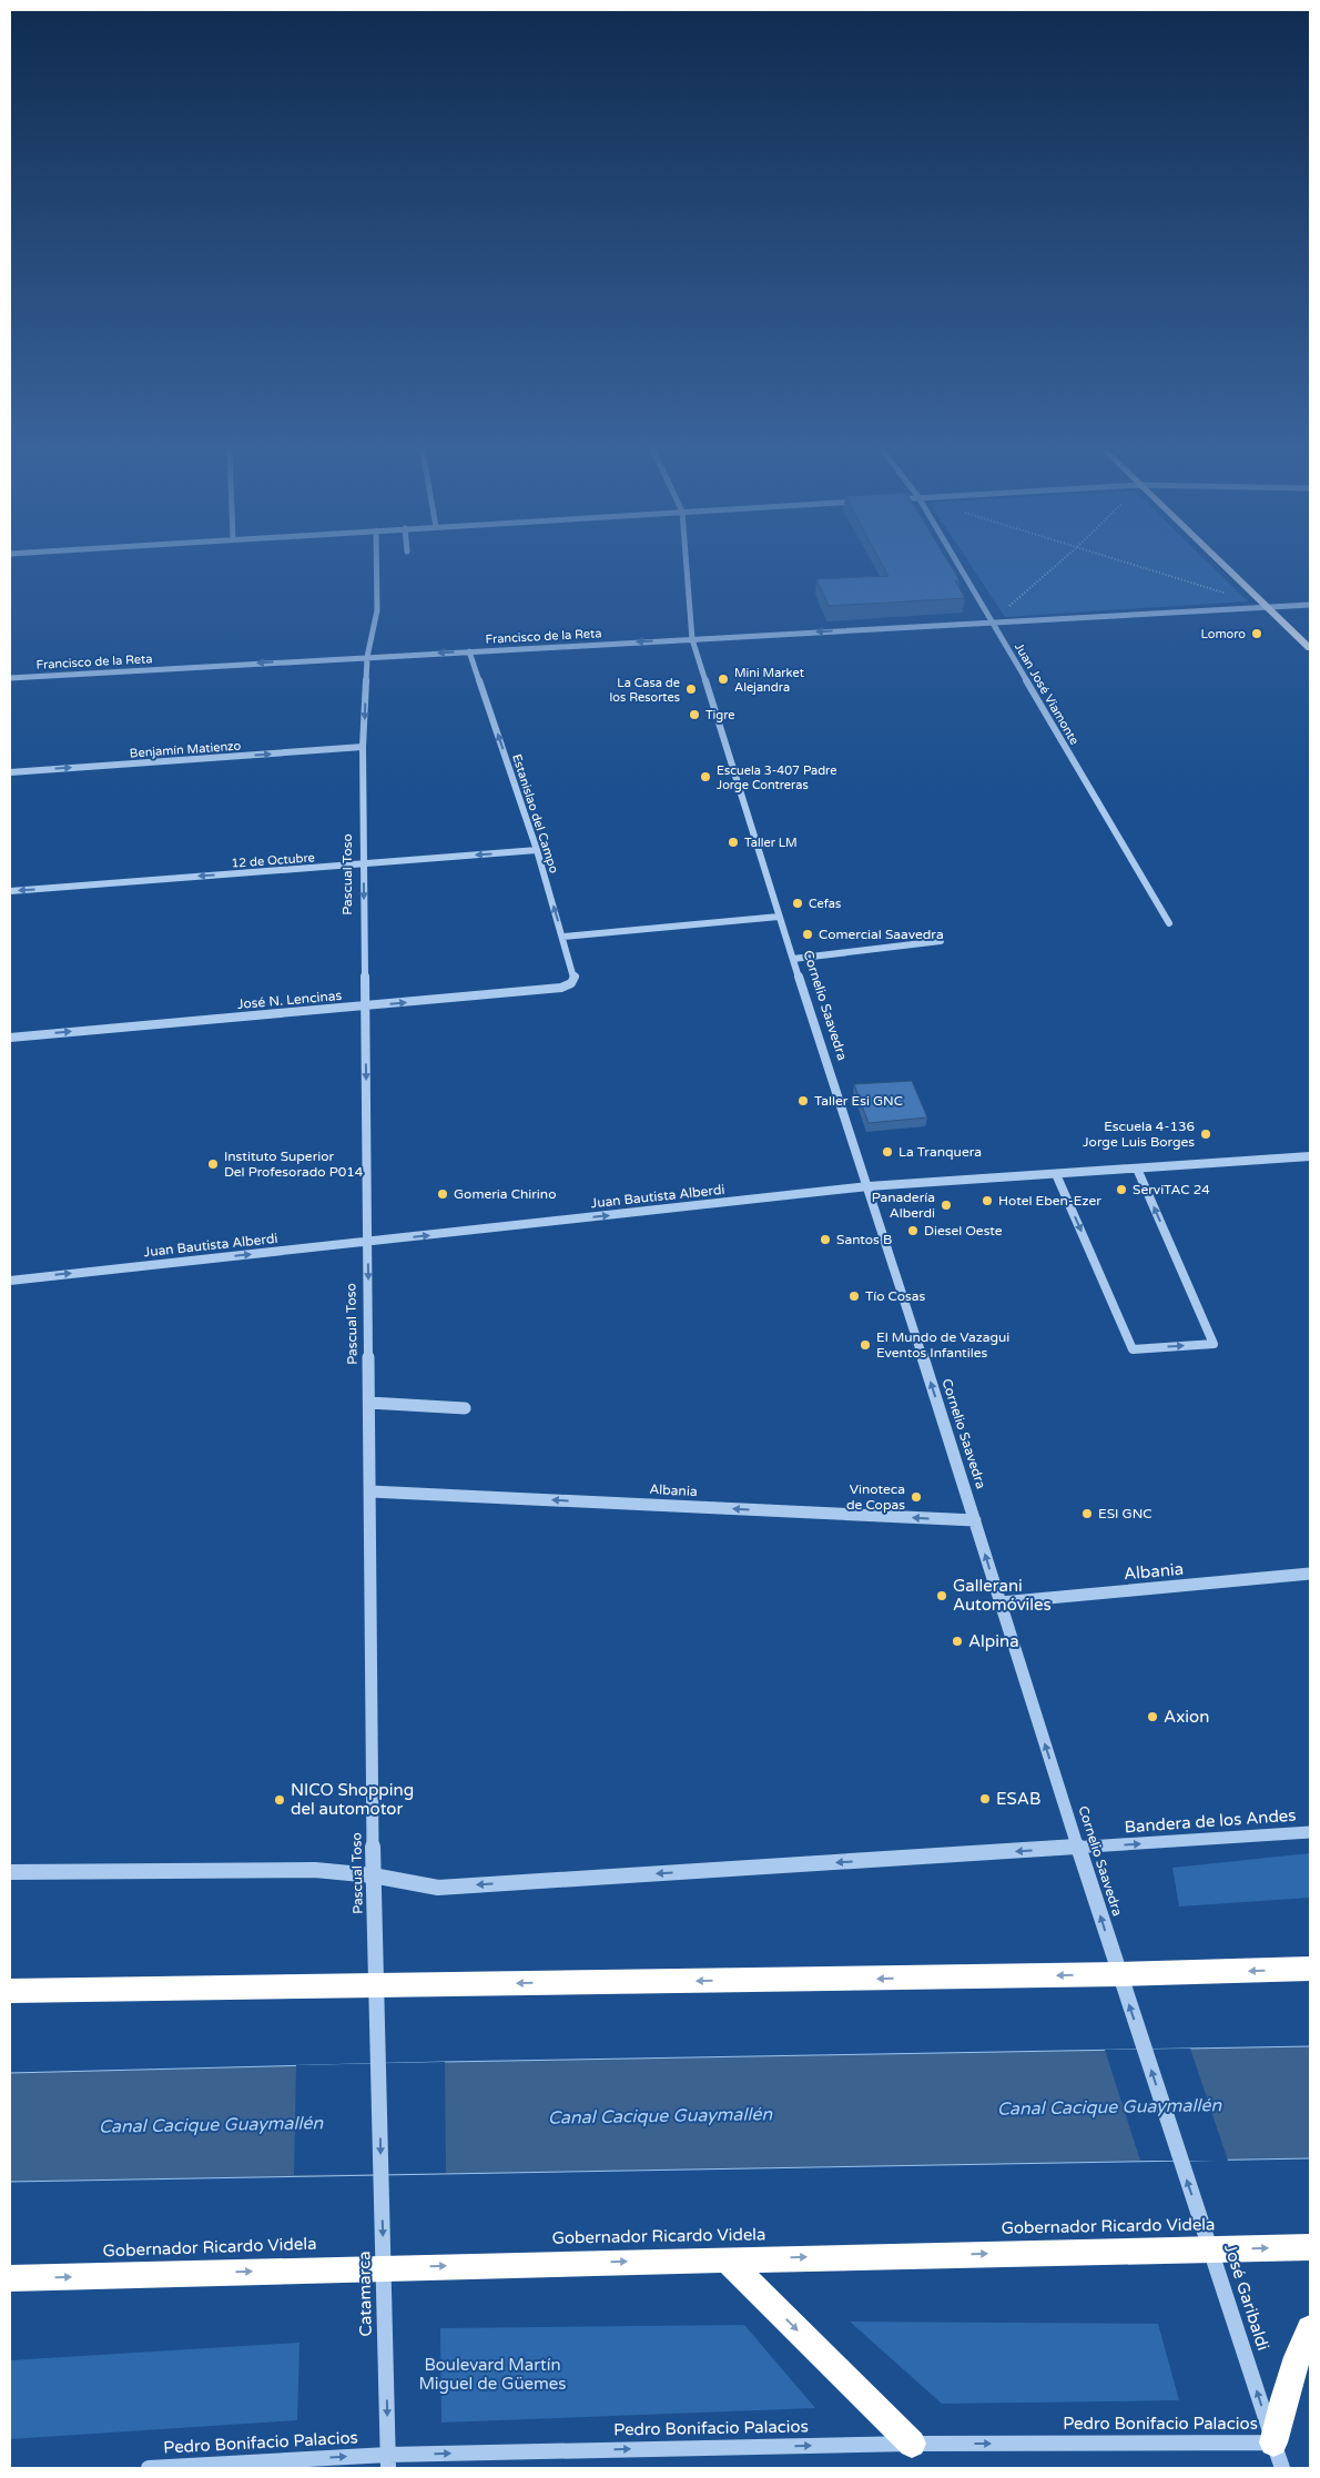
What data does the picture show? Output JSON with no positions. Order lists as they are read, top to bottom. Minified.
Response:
{"streets":{"highway":["Gobernador Ricardo Videla"],"street":["Francisco de la Reta","Juan José Viamonte","Benjamín Matienzo","Estanislao del Campo","12 de Octubre","Pascual Toso","José N. Lencinas","Cornelio Saavedra","Juan Bautista Alberdi","Albania","Bandera de los Andes","Catamarca","José Garibaldi","Pedro Bonifacio Palacios"]},"crossings":[["Francisco de la Reta","Juan José Viamonte"],["Francisco de la Reta","Estanislao del Campo"],["Francisco de la Reta","Pascual Toso"],["Francisco de la Reta","Cornelio Saavedra"],["Benjamín Matienzo","Pascual Toso"],["Estanislao del Campo","12 de Octubre"],["Estanislao del Campo","José N. Lencinas"],["12 de Octubre","Pascual Toso"],["Pascual Toso","José N. Lencinas"],["Pascual Toso","Juan Bautista Alberdi"],["Pascual Toso","Albania"],["Pascual Toso","Bandera de los Andes"],["Pascual Toso","Catamarca"],["Cornelio Saavedra","Juan Bautista Alberdi"],["Cornelio Saavedra","Albania"],["Cornelio Saavedra","Bandera de los Andes"],["Cornelio Saavedra","José Garibaldi"],["Gobernador Ricardo Videla","Catamarca"],["Gobernador Ricardo Videla","José Garibaldi"],["Catamarca","Pedro Bonifacio Palacios"],["José Garibaldi","Pedro Bonifacio Palacios"]],"one_way":["Francisco de la Reta","Benjamín Matienzo","Estanislao del Campo","12 de Octubre","Pascual Toso","José N. Lencinas","Cornelio Saavedra","Juan Bautista Alberdi","Albania","Gobernador Ricardo Videla","Catamarca","José Garibaldi","Pedro Bonifacio Palacios"],"water":["Canal Cacique Guaymallén"],"parks":["Boulevard Martín Miguel de Güemes"],"places":["Lomoro","Mini Market Alejandra","La Casa de los Resortes","Tigre","Escuela 3-407 Padre Jorge Contreras","Taller LM","Cefas","Comercial Saavedra","Taller Esi GNC","Escuela 4-136 Jorge Luis Borges","La Tranquera","Instituto Superior Del Profesorado P014","ServiTAC 24","Gomeria Chirino","Hotel Eben-Ezer","Panadería Alberdi","Diesel Oeste","Santos B","Tío Cosas","El Mundo de Vazagui Eventos Infantiles","Vinoteca de Copas","ESI GNC","Gallerani Automóviles","Alpina","Axion","ESAB","NICO Shopping del automotor"]}
